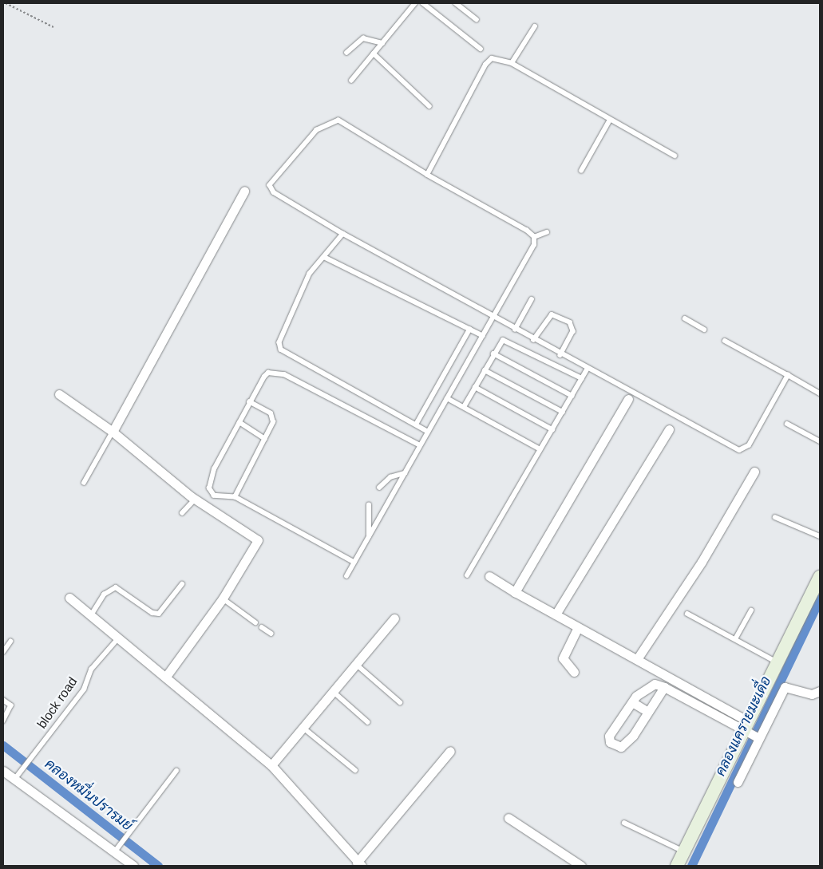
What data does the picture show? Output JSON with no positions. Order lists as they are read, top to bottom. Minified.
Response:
{"streets":{"lane":["block road"]},"water":["คลองแครายมะเดื่อ","คลองหมื่นปรารมย์"]}
